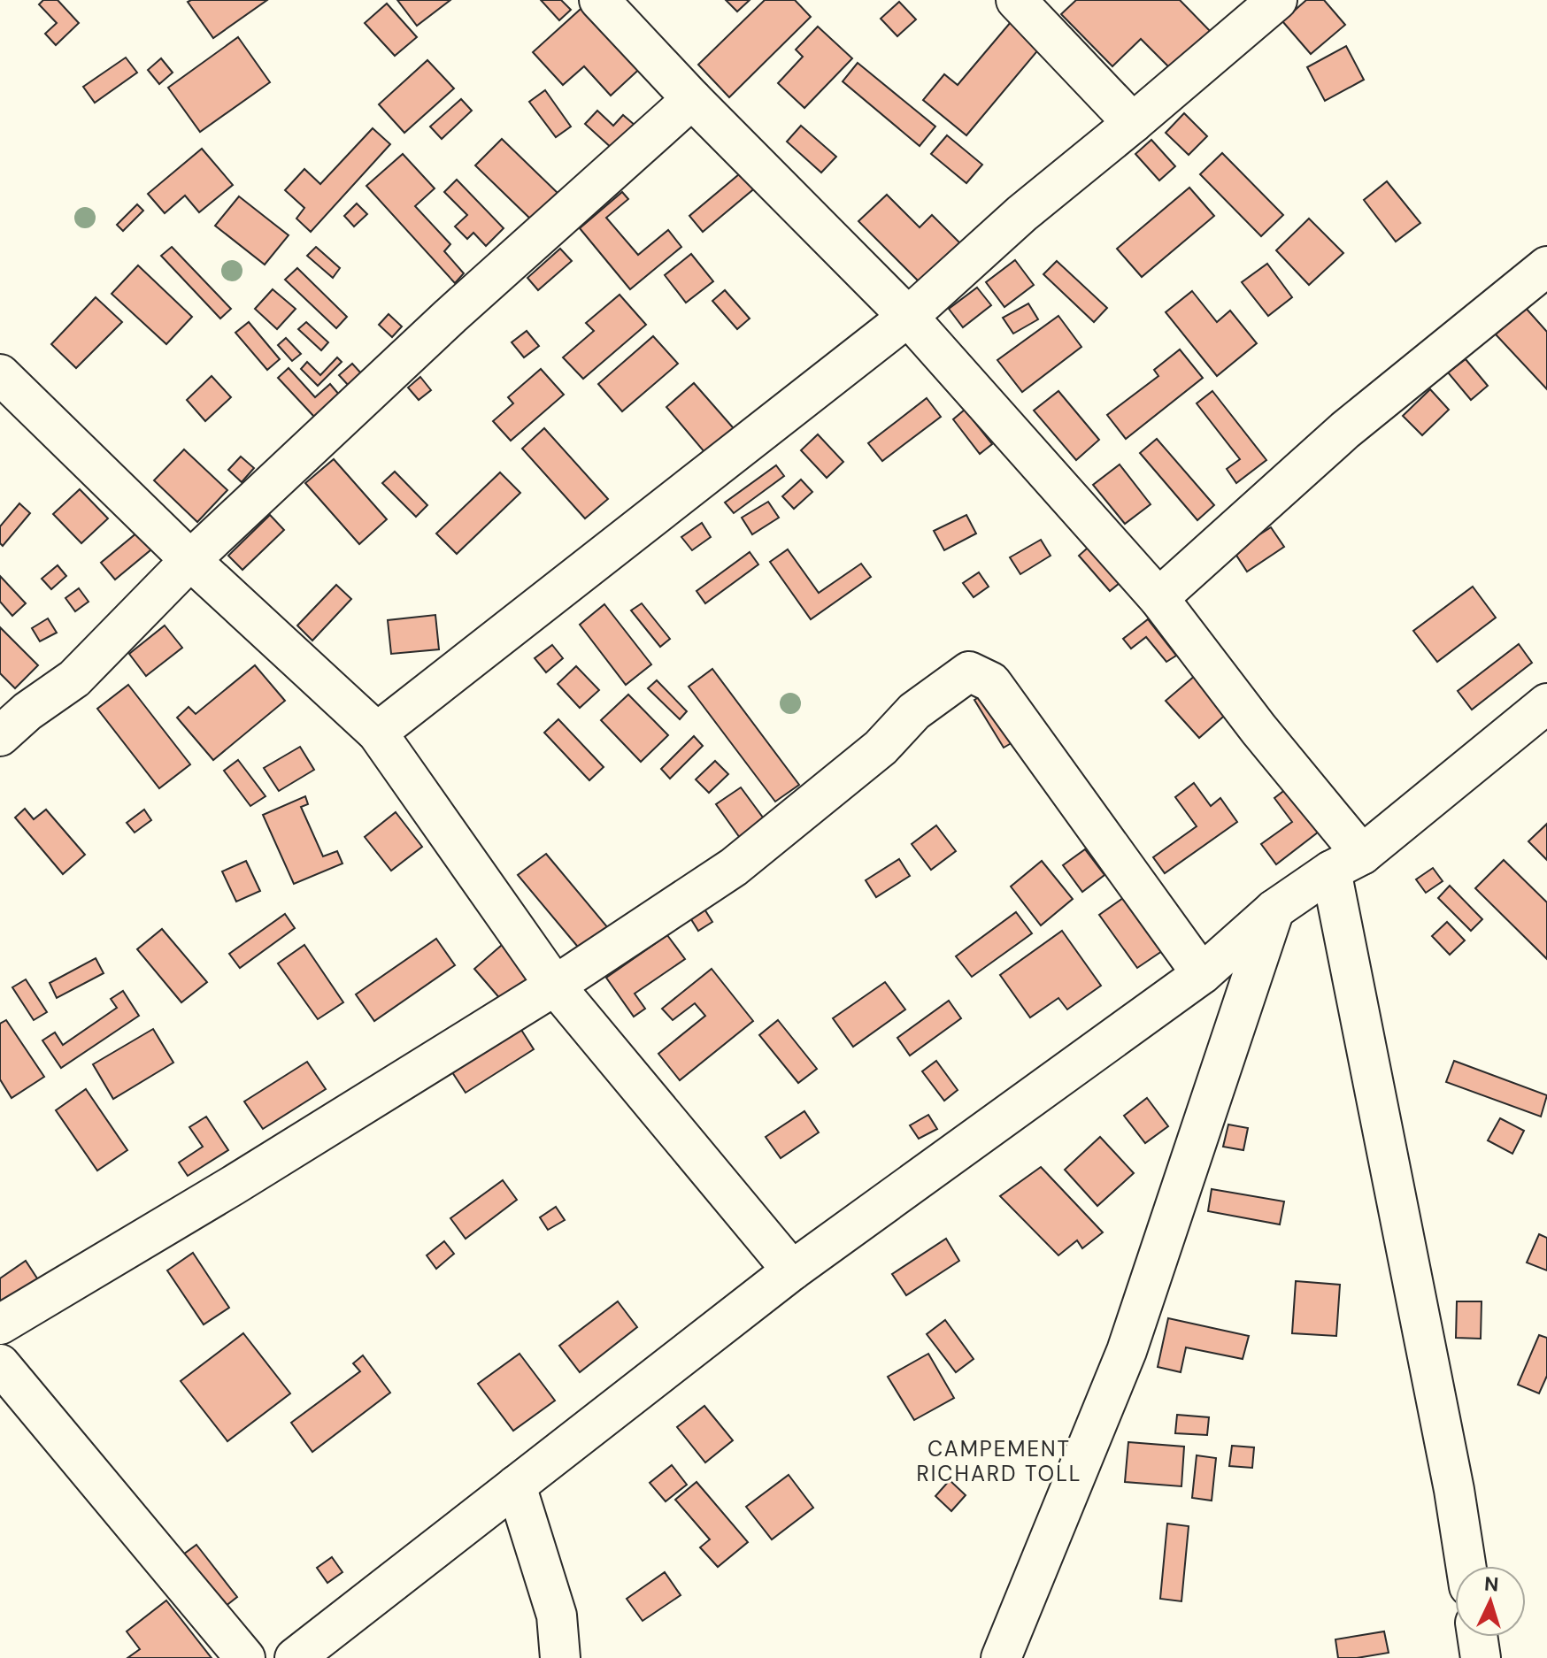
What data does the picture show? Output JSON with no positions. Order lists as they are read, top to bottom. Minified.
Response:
{"districts":["CAMPEMENT RICHARD TOLL"],"north":"top"}
